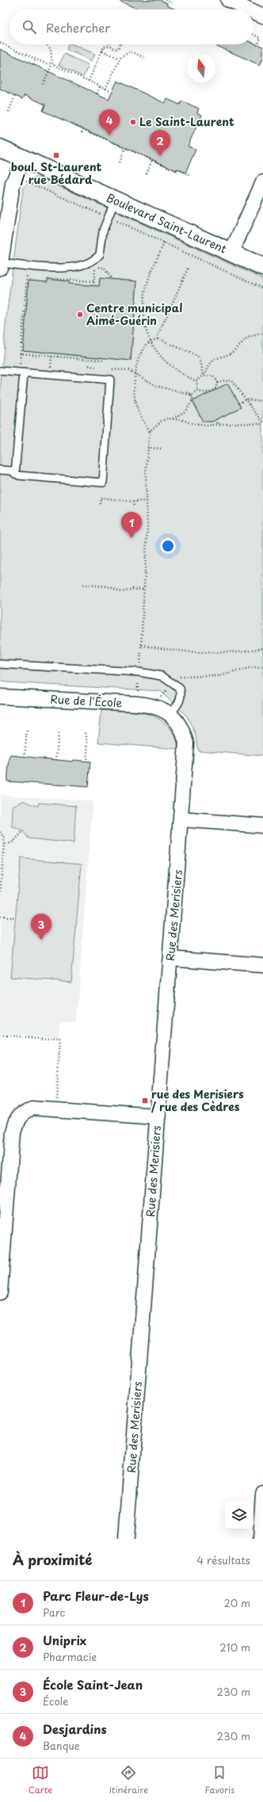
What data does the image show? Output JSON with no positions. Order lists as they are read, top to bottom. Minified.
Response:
{"streets":{"street":["Boulevard Saint-Laurent","Rue de l'École","Rue des Merisiers"]},"crossings":[["Rue de l'École","Rue des Merisiers"]],"places":{"other":["Le Saint-Laurent","Centre municipal Aimé-Guérin"],"transit":["boul. St-Laurent / rue Bédard","rue des Merisiers / rue des Cèdres"]},"north":"top","page":{"search":"Rechercher","pins":["4","2","1","3"],"heading":["À proximité","4 résultats"],"list":[{"mark":"1","name":"Parc Fleur-de-Lys","note":"Parc","value":"20 m"},{"mark":"2","name":"Uniprix","note":"Pharmacie","value":"210 m"},{"mark":"3","name":"École Saint-Jean","note":"École","value":"230 m"},{"mark":"4","name":"Desjardins","note":"Banque","value":"230 m"}],"nav":["Carte","Itinéraire","Favoris"]}}
